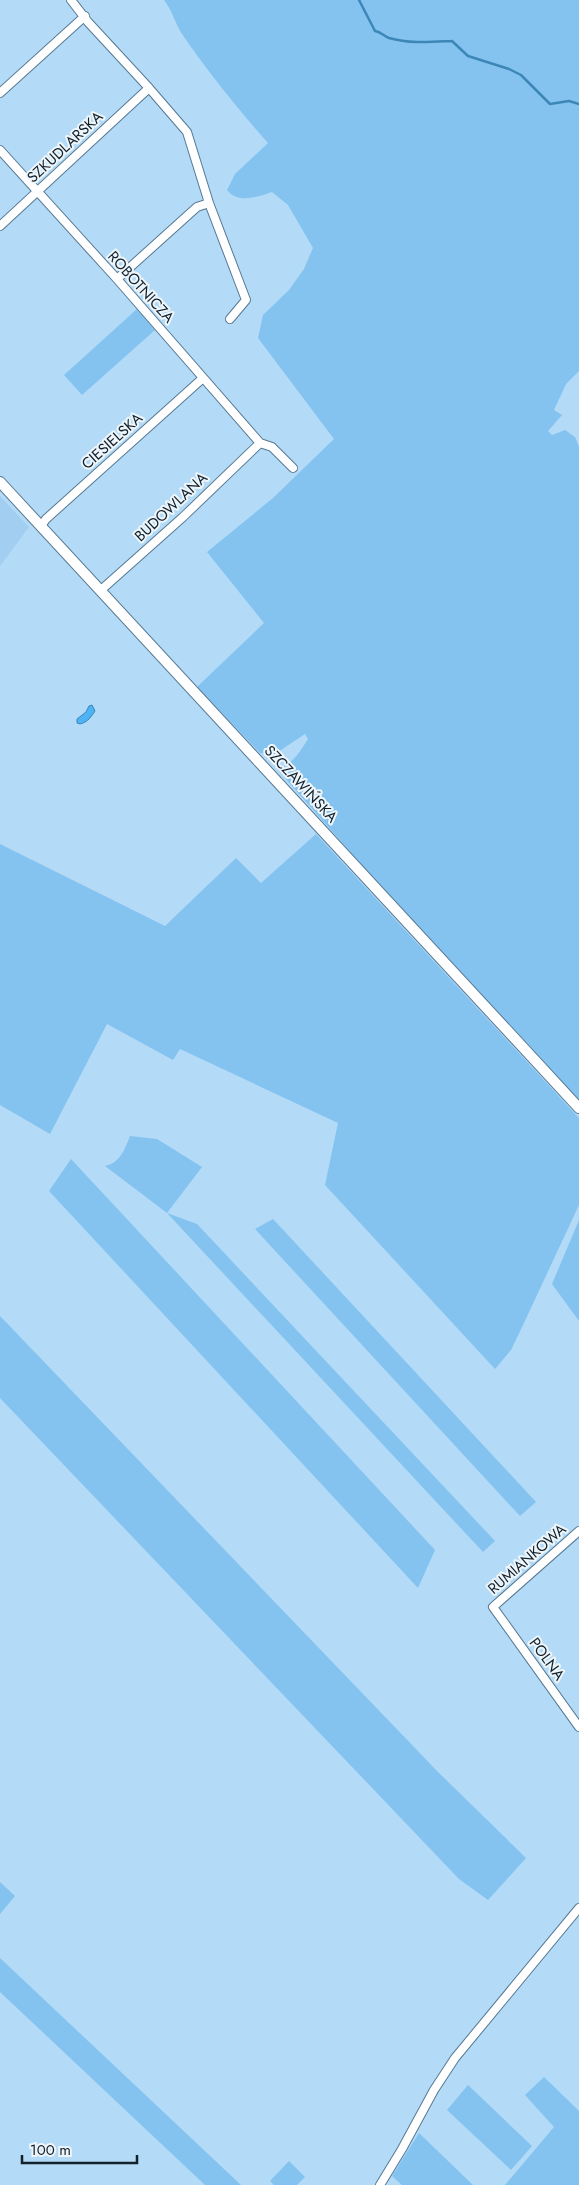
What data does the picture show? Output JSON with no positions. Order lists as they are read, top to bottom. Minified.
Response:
{"streets":{"street":["SZKUDLARSKA","ROBOTNICZA","CIESIELSKA","BUDOWLANA","SZCZAWIŃSKA","RUMIANKOWA","POLNA"]},"crossings":[["SZKUDLARSKA","ROBOTNICZA"],["ROBOTNICZA","CIESIELSKA"],["ROBOTNICZA","BUDOWLANA"],["CIESIELSKA","SZCZAWIŃSKA"],["BUDOWLANA","SZCZAWIŃSKA"],["RUMIANKOWA","POLNA"]],"scale_bar":"100 m"}
